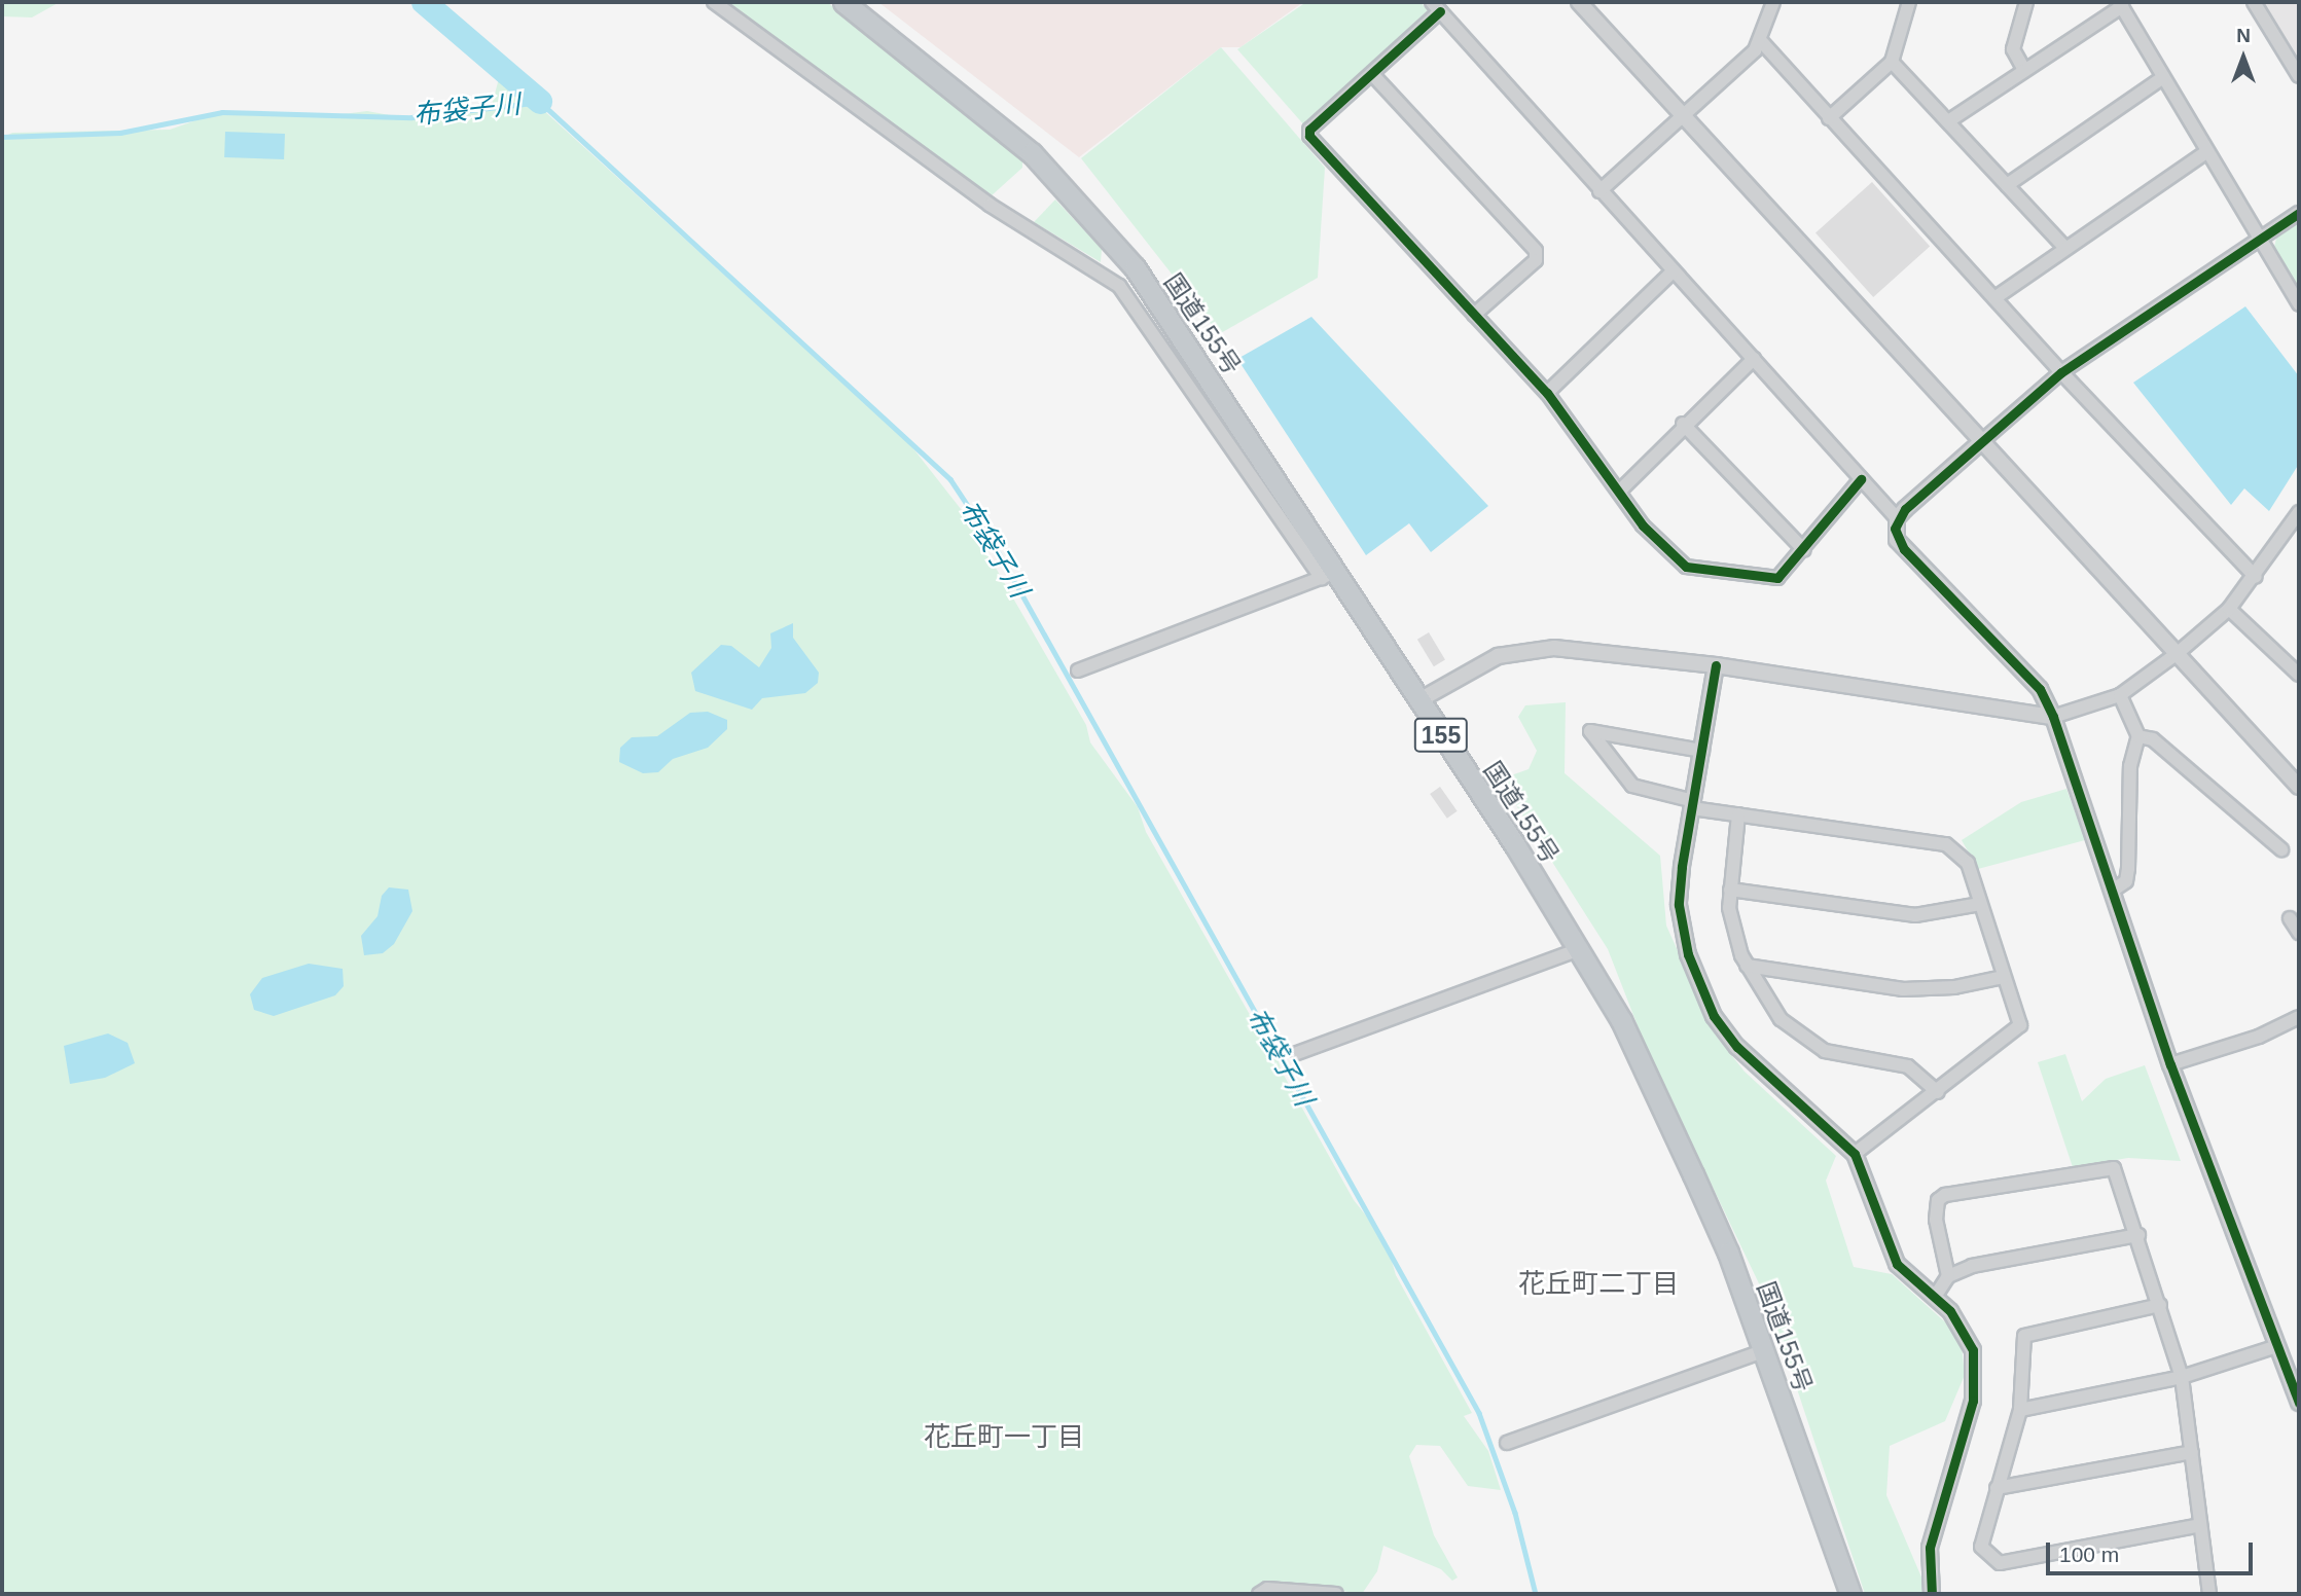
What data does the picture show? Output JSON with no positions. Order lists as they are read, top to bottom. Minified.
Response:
{"streets":{"highway":["国道155号","155"]},"districts":["花丘町二丁目","花丘町一丁目"],"water":["布袋子川"],"scale_bar":"100 m","north":"top"}
